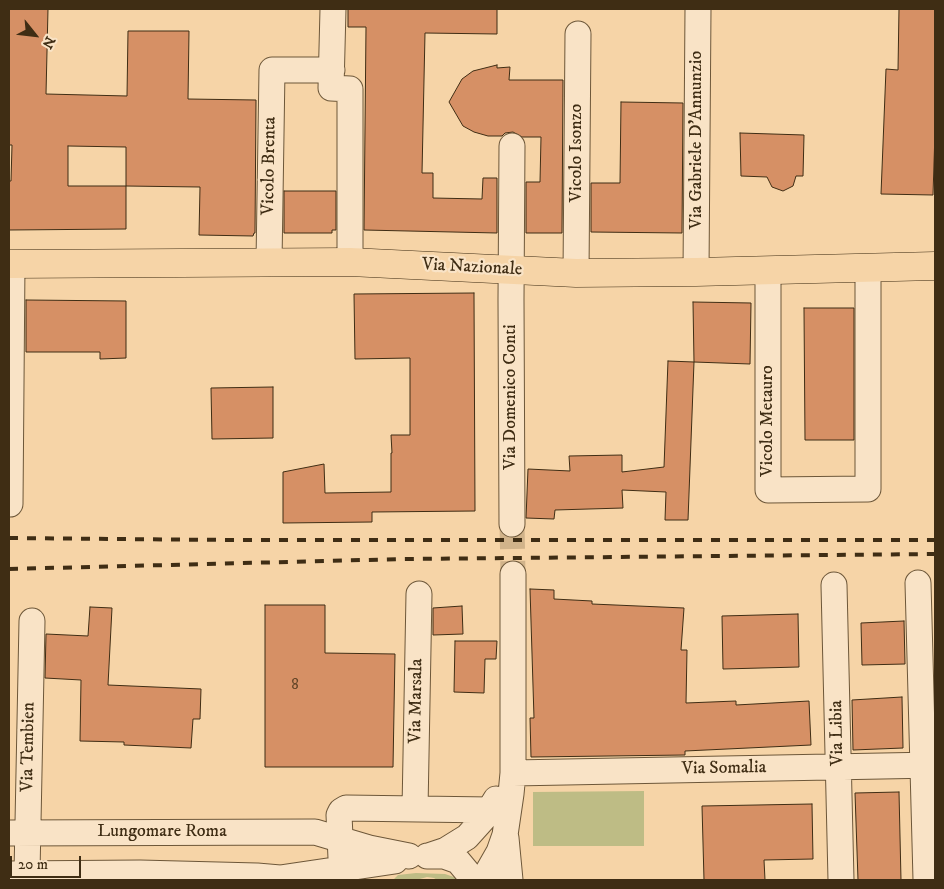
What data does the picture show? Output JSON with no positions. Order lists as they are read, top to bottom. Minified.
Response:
{"streets":{"main road":["Via Nazionale"],"street":["Via Gabriele D'Annunzio","Vicolo Isonzo","Vicolo Brenta","Via Domenico Conti","Vicolo Metauro","Via Marsala","Via Libia","Via Tembien","Via Somalia","Lungomare Roma"]},"crossings":[["Via Gabriele D'Annunzio","Via Nazionale"],["Vicolo Isonzo","Via Nazionale"],["Vicolo Brenta","Via Nazionale"],["Via Nazionale","Via Domenico Conti"],["Via Nazionale","Vicolo Metauro"],["Via Libia","Via Somalia"],["Via Tembien","Lungomare Roma"]],"house_numbers":["8"],"scale_bar":"20 m","north":"bottom right"}
